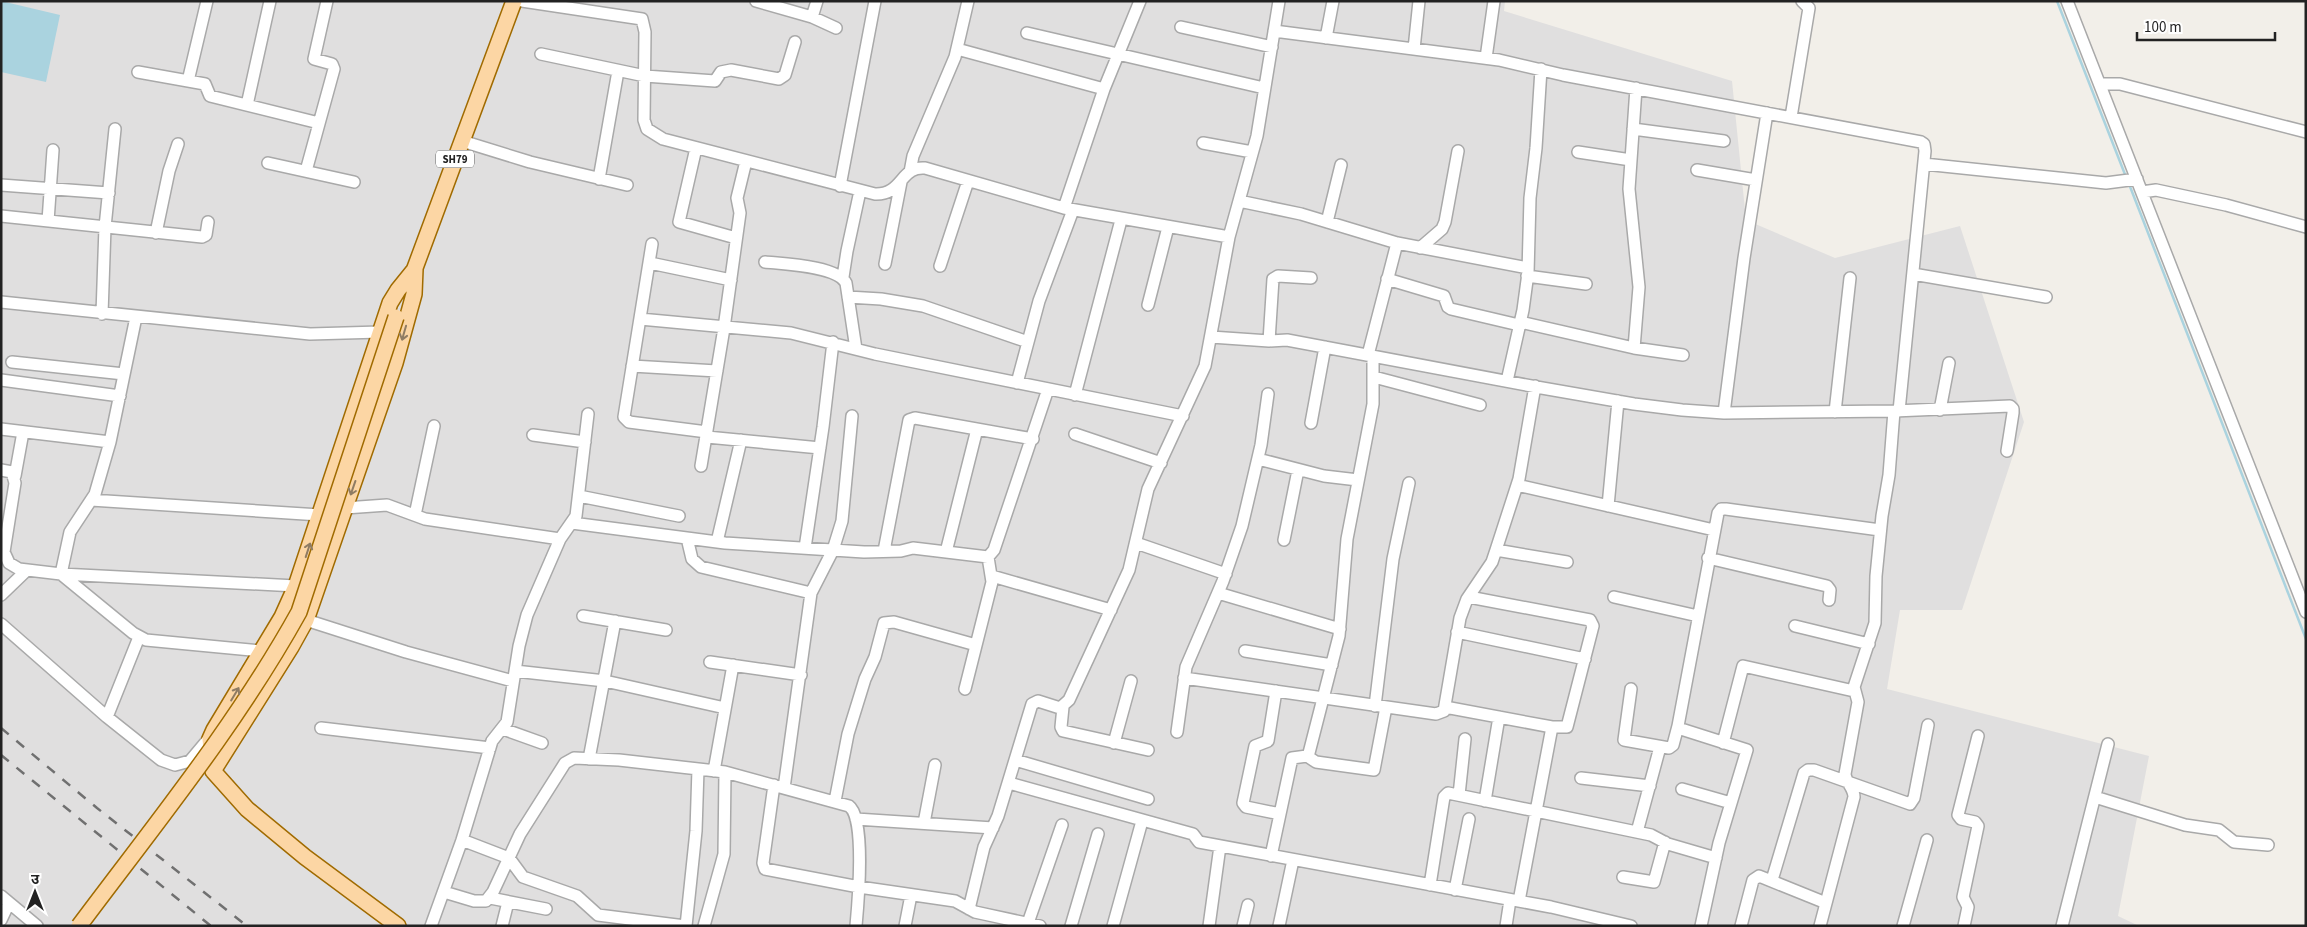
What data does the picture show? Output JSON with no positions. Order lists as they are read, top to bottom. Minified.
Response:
{"streets":{"main road":["SH79"]},"scale_bar":"100 m","north":"top"}
